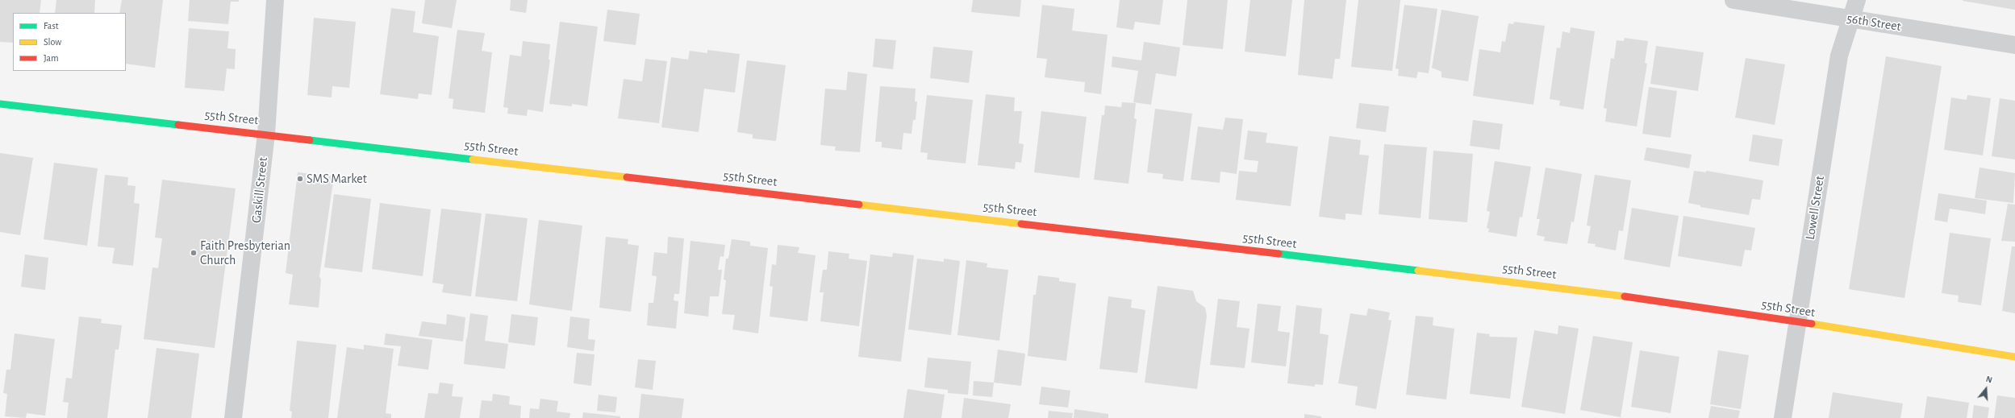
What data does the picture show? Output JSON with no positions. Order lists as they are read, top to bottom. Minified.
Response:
{"streets":{"street":["56th Street","55th Street","Gaskill Street","Lowell Street"]},"crossings":[["56th Street","Lowell Street"],["55th Street","Gaskill Street"],["55th Street","Lowell Street"]],"places":["SMS Market","Faith Presbyterian Church"],"legend":["Fast","Slow","Jam"],"north":"top"}
